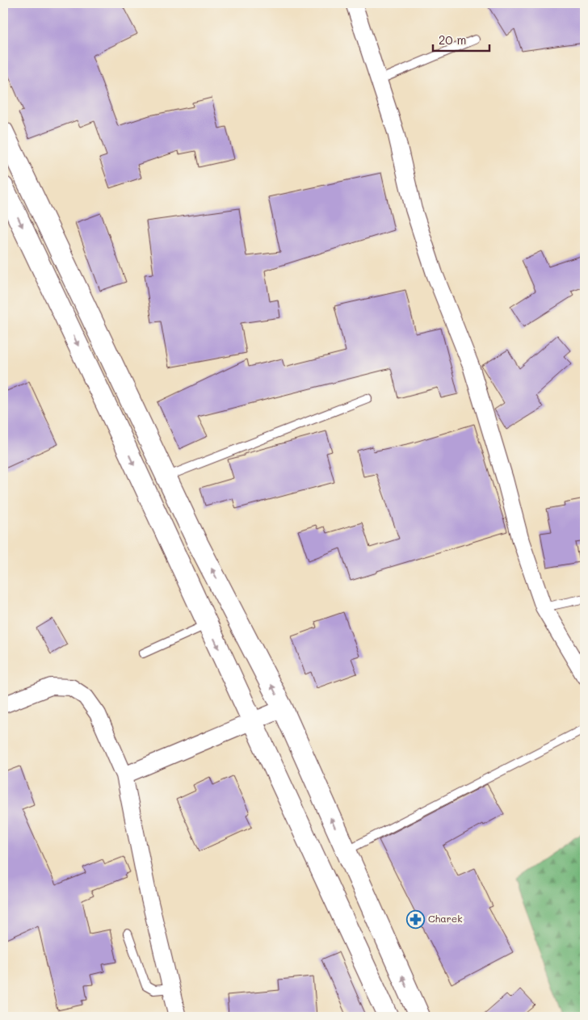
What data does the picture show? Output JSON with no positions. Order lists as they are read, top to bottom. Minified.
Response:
{"places":{"pharmacy":["Charek"]},"scale_bar":"20 m"}
